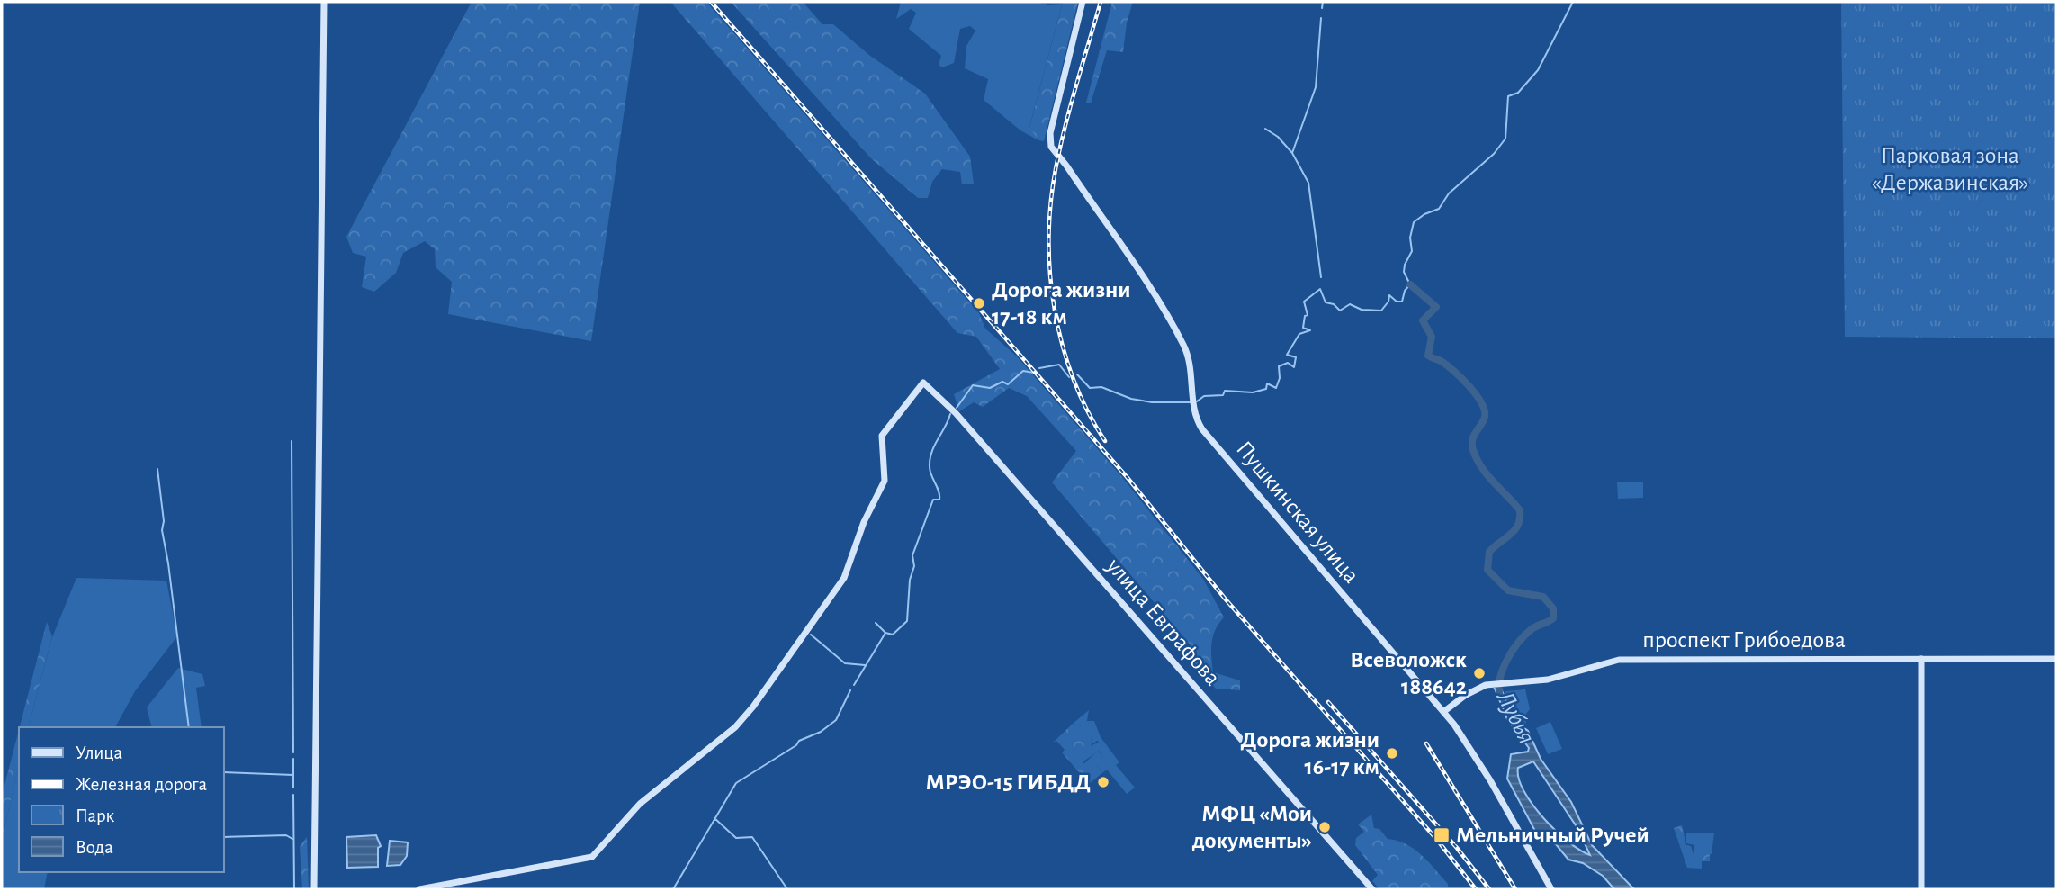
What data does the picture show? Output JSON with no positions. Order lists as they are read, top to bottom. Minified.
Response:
{"streets":{"street":["Пушкинская улица","улица Евграфова","проспект Грибоедова"]},"crossings":[["Пушкинская улица","проспект Грибоедова"]],"water":["Лубья"],"parks":["Парковая зона «Державинская»"],"places":{"other":["Дорога жизни 17-18 км","Всеволожск 188642","Дорога жизни 16-17 км","МРЭО-15 ГИБДД","МФЦ «Мои документы»"],"transit":["Мельничный Ручей"]},"legend":["Улица","Железная дорога","Парк","Вода"]}
